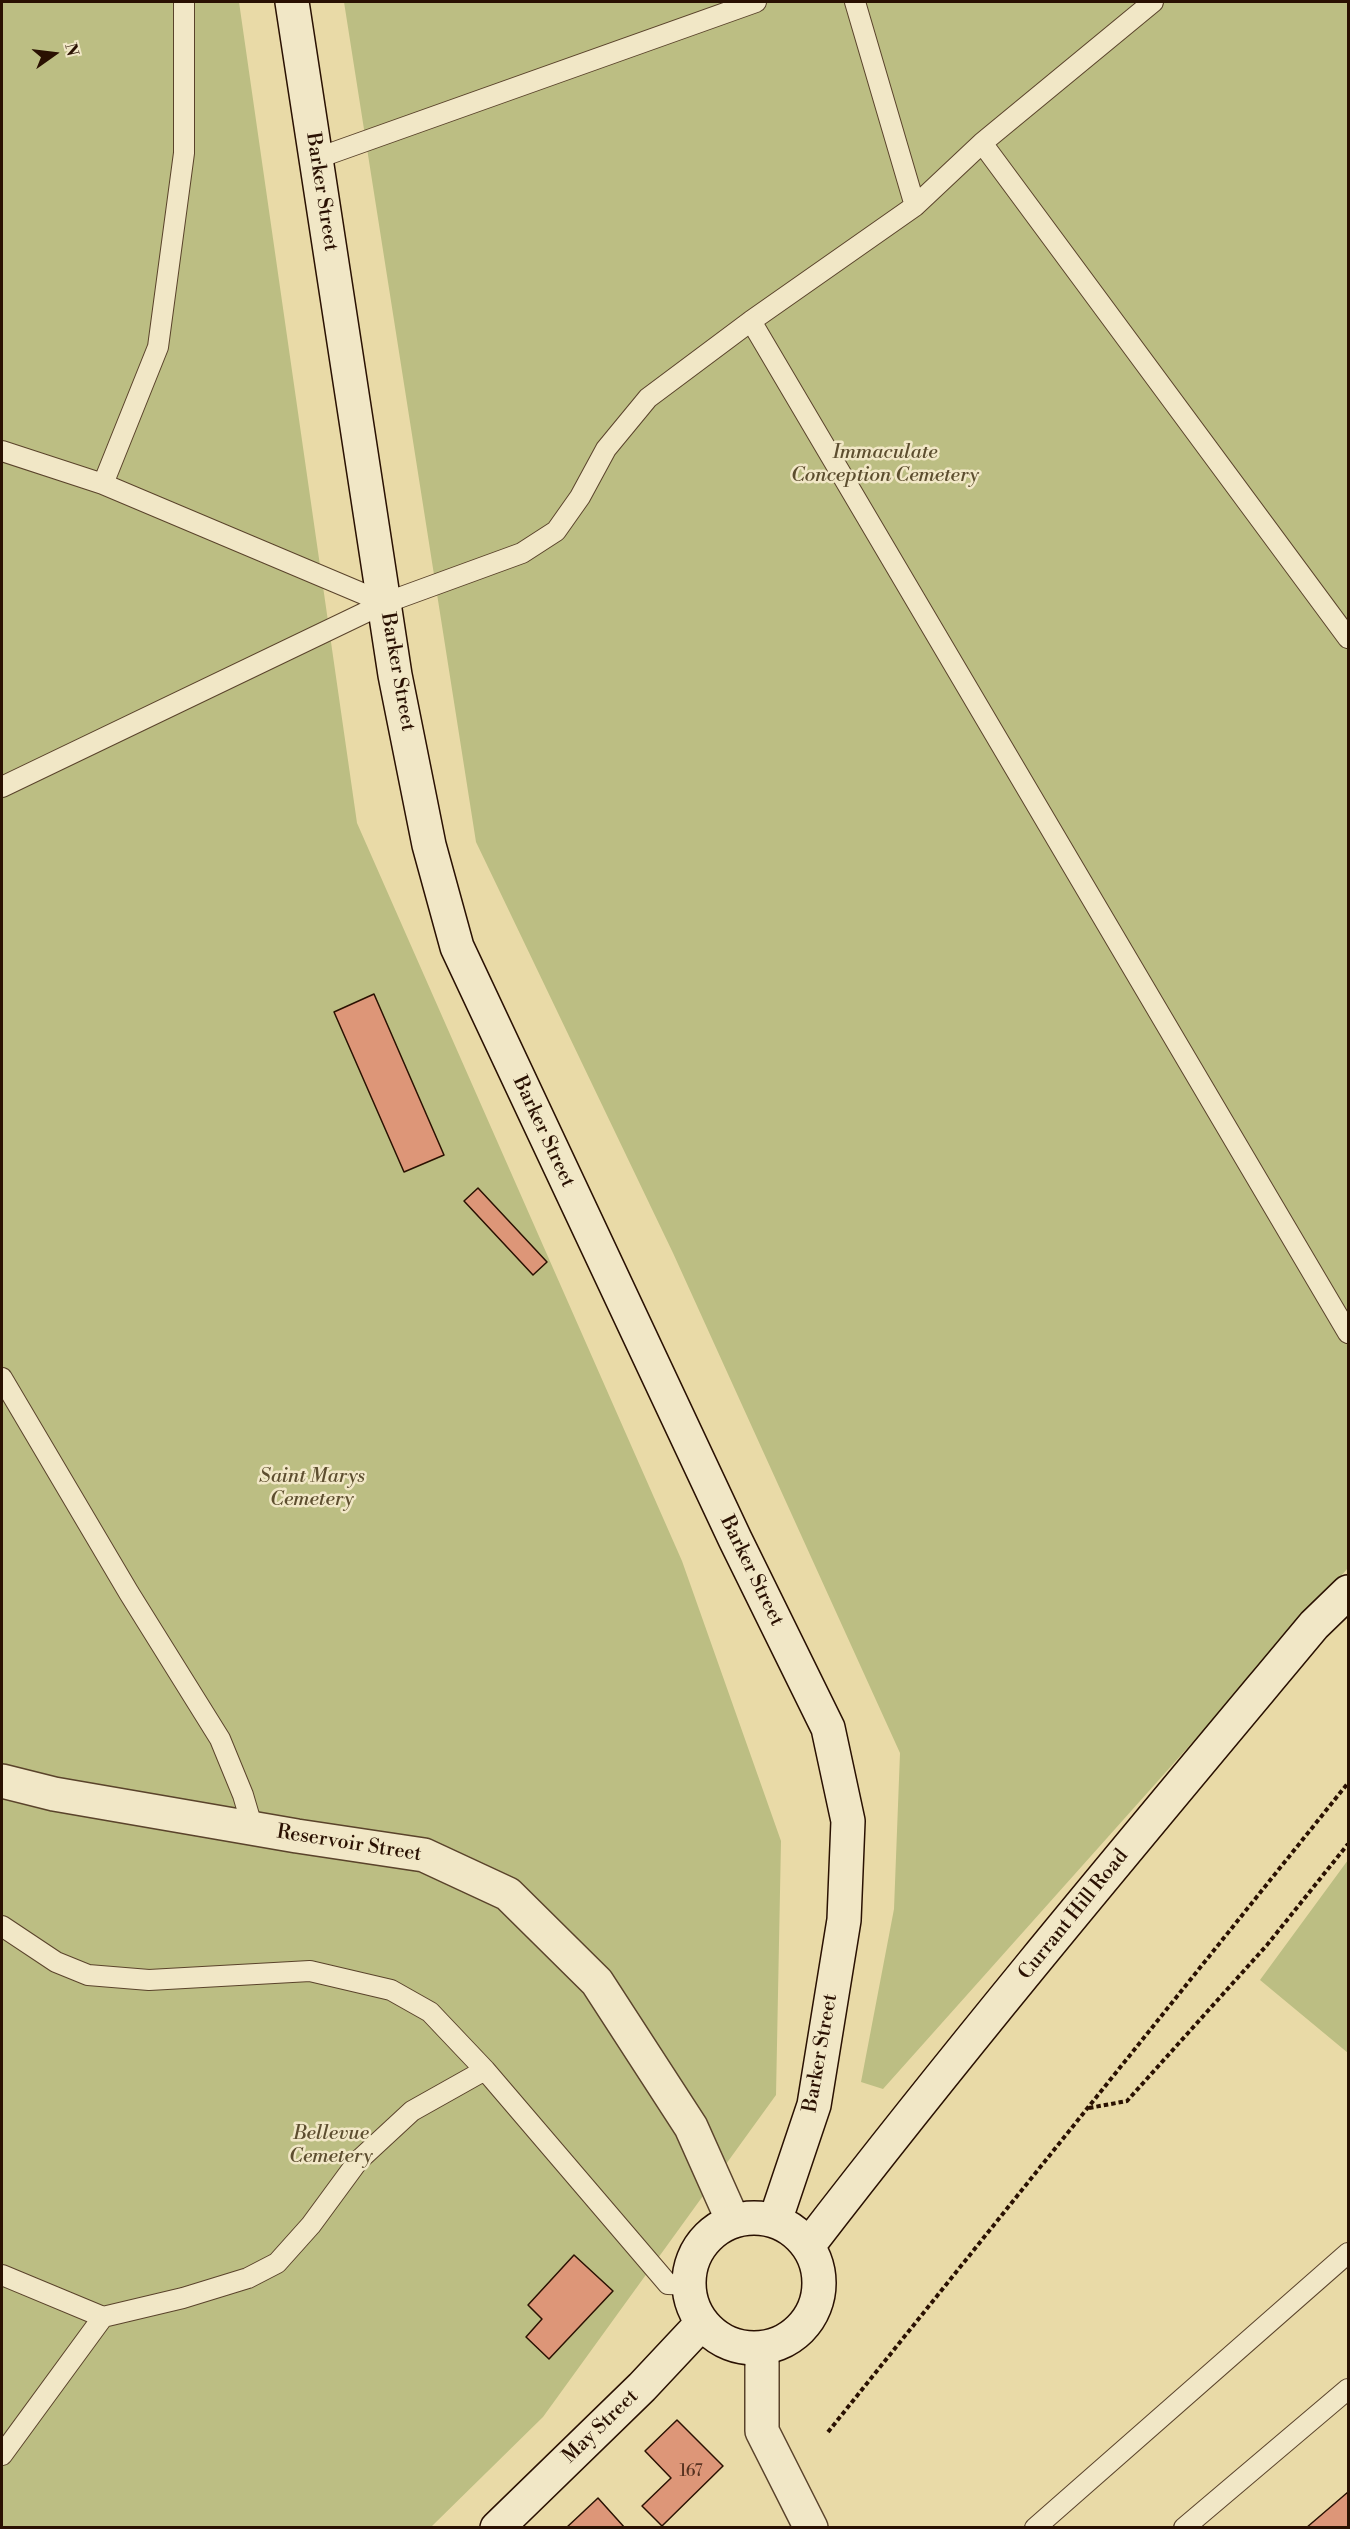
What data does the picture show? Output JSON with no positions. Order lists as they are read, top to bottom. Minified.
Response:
{"streets":{"main road":["Barker Street","Reservoir Street","Currant Hill Road","May Street"]},"crossings":[["Barker Street","Reservoir Street"],["Barker Street","Currant Hill Road"],["Barker Street","May Street"],["Reservoir Street","Currant Hill Road"],["Reservoir Street","May Street"],["Currant Hill Road","May Street"]],"parks":["Immaculate Conception Cemetery","Saint Marys Cemetery","Bellevue Cemetery"],"house_numbers":["167"],"north":"right"}
